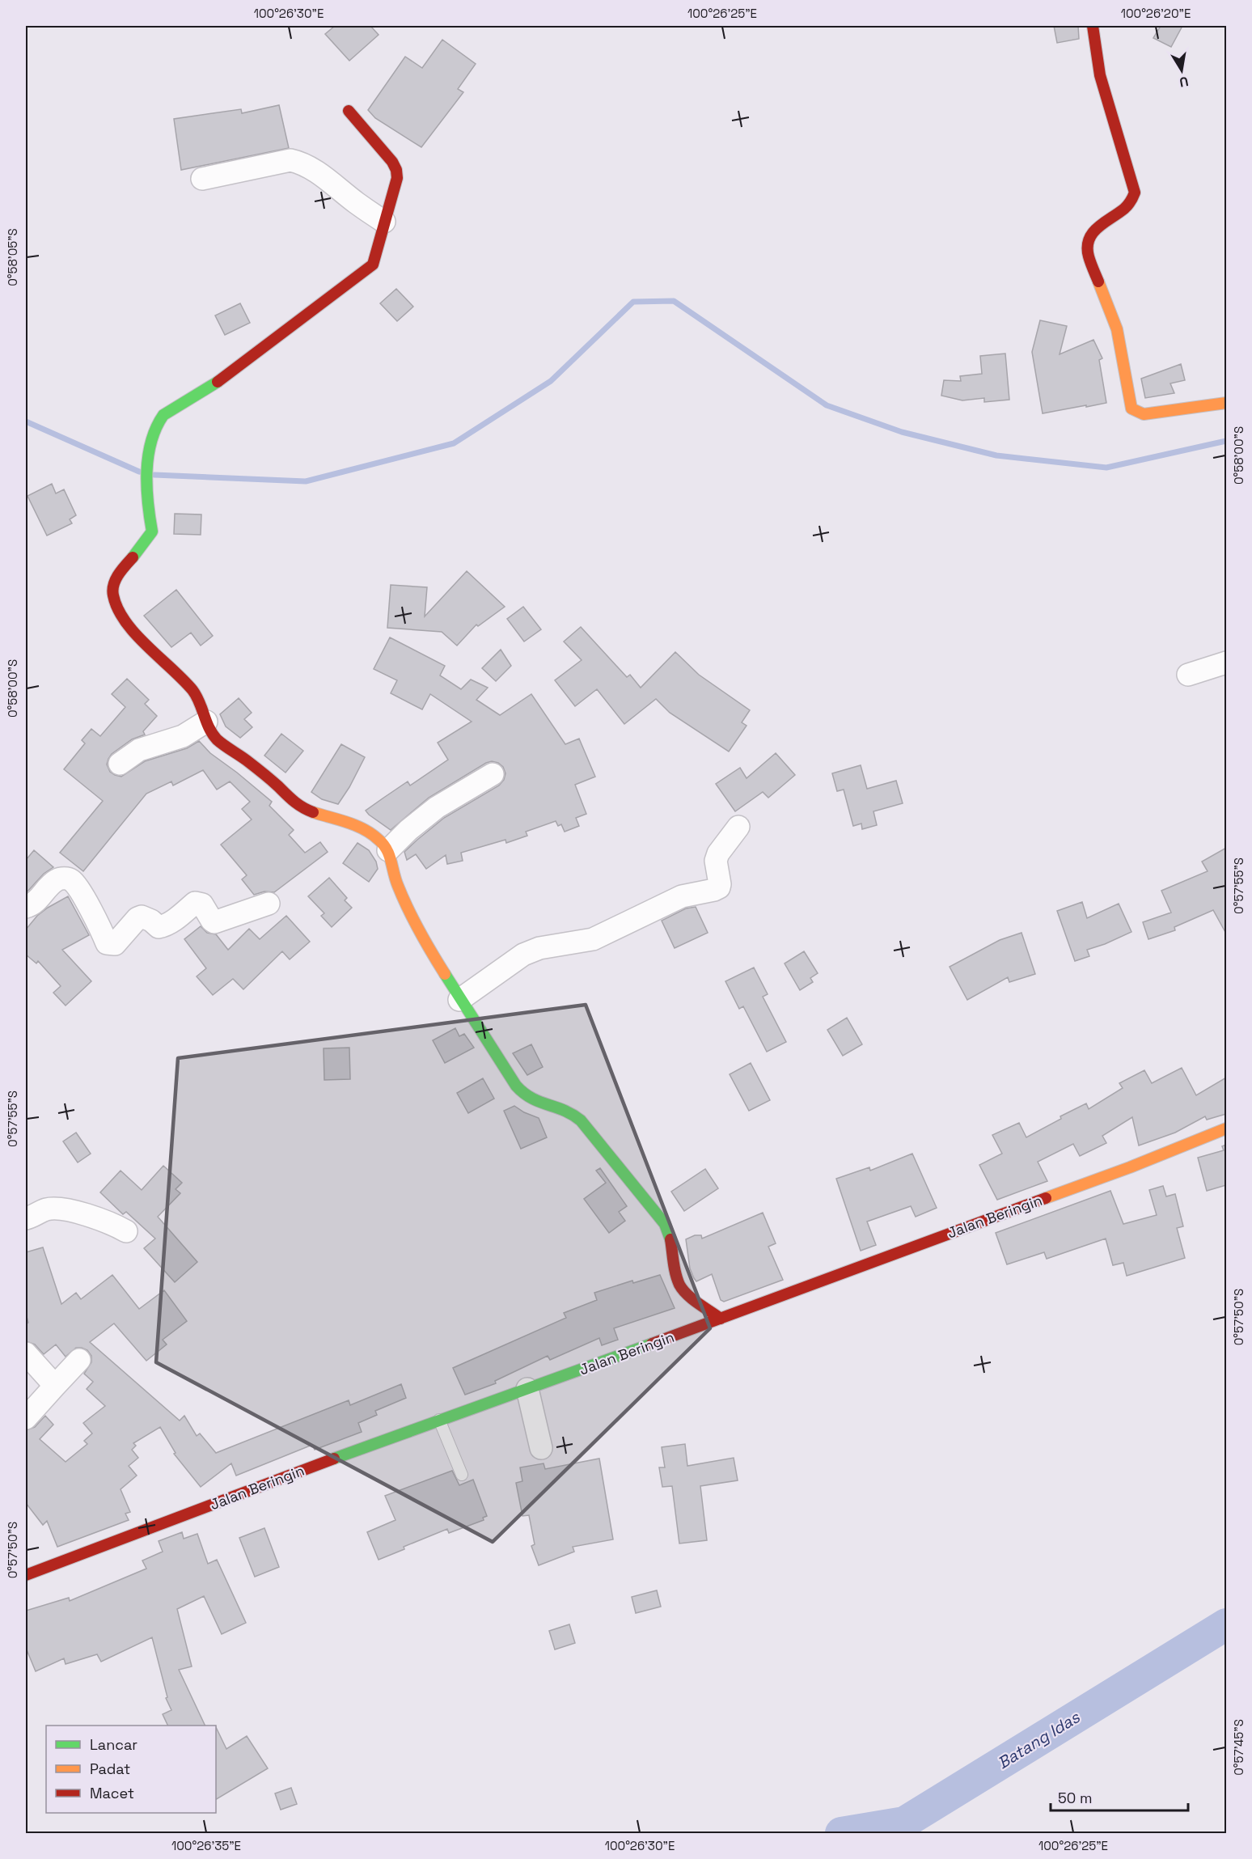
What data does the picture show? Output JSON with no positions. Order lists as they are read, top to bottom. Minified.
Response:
{"streets":{"street":["Jalan Beringin"]},"water":["Batang Idas"],"legend":["Lancar","Padat","Macet"],"scale_bar":"50 m","north":"bottom","coordinates":["100°26'30\"E","100°26'25\"E","100°26'20\"E","0°58'05\"S","0°58'00\"S","0°57'55\"S","0°57'50\"S","0°57'45\"S","100°26'35\"E"]}
